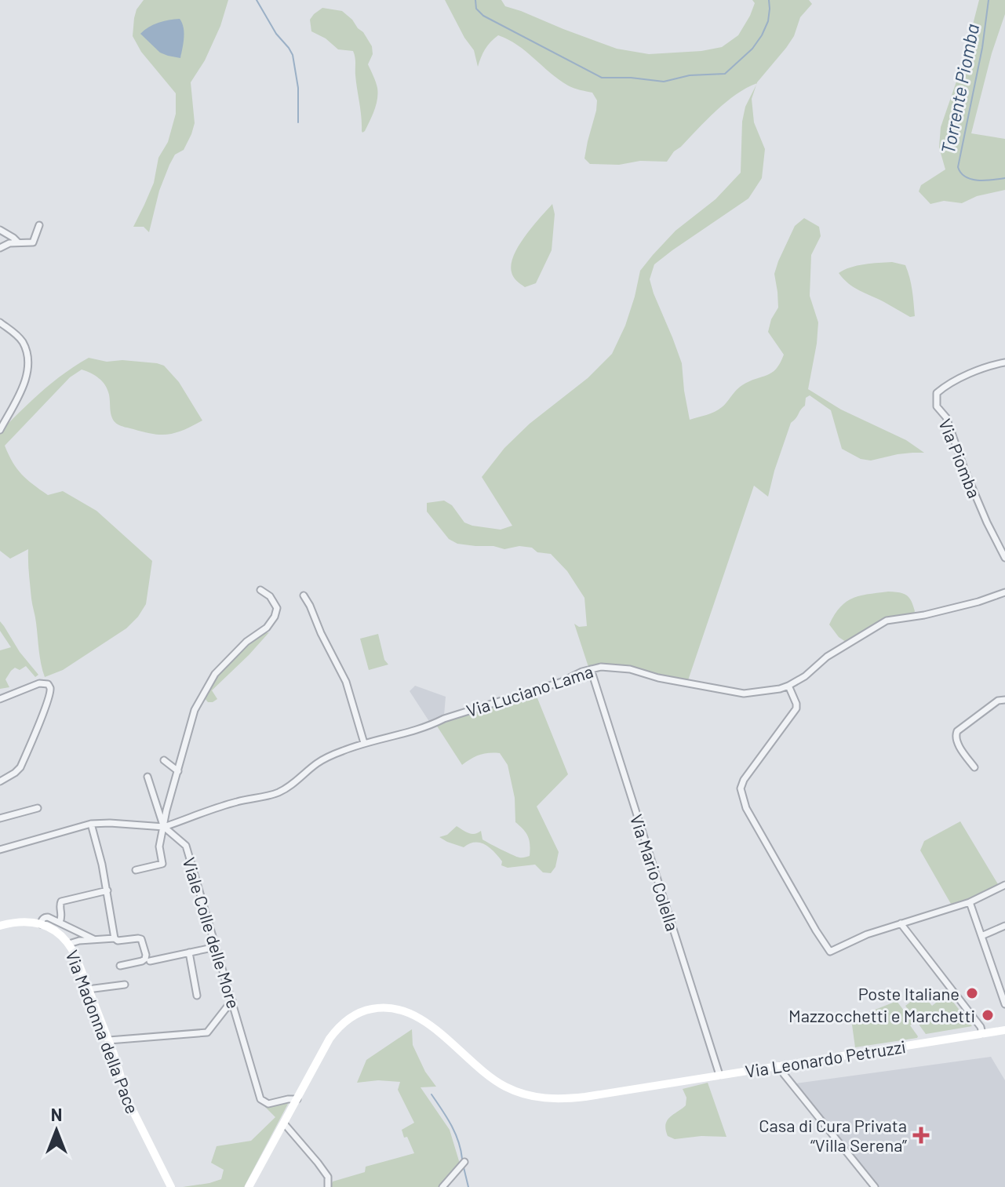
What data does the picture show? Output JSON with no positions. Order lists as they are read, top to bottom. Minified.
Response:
{"streets":{"main road":["Via Madonna della Pace","Via Leonardo Petruzzi"],"street":["Via Piomba","Via Luciano Lama","Via Mario Colella","Viale Colle delle More"]},"crossings":[["Via Luciano Lama","Via Mario Colella"],["Via Luciano Lama","Viale Colle delle More"],["Via Mario Colella","Via Leonardo Petruzzi"],["Viale Colle delle More","Via Leonardo Petruzzi"]],"water":["Torrente Piomba"],"places":{"other":["Poste Italiane","Mazzocchetti e Marchetti"],"health":["Casa di Cura Privata “Villa Serena”"]},"north":"top"}
